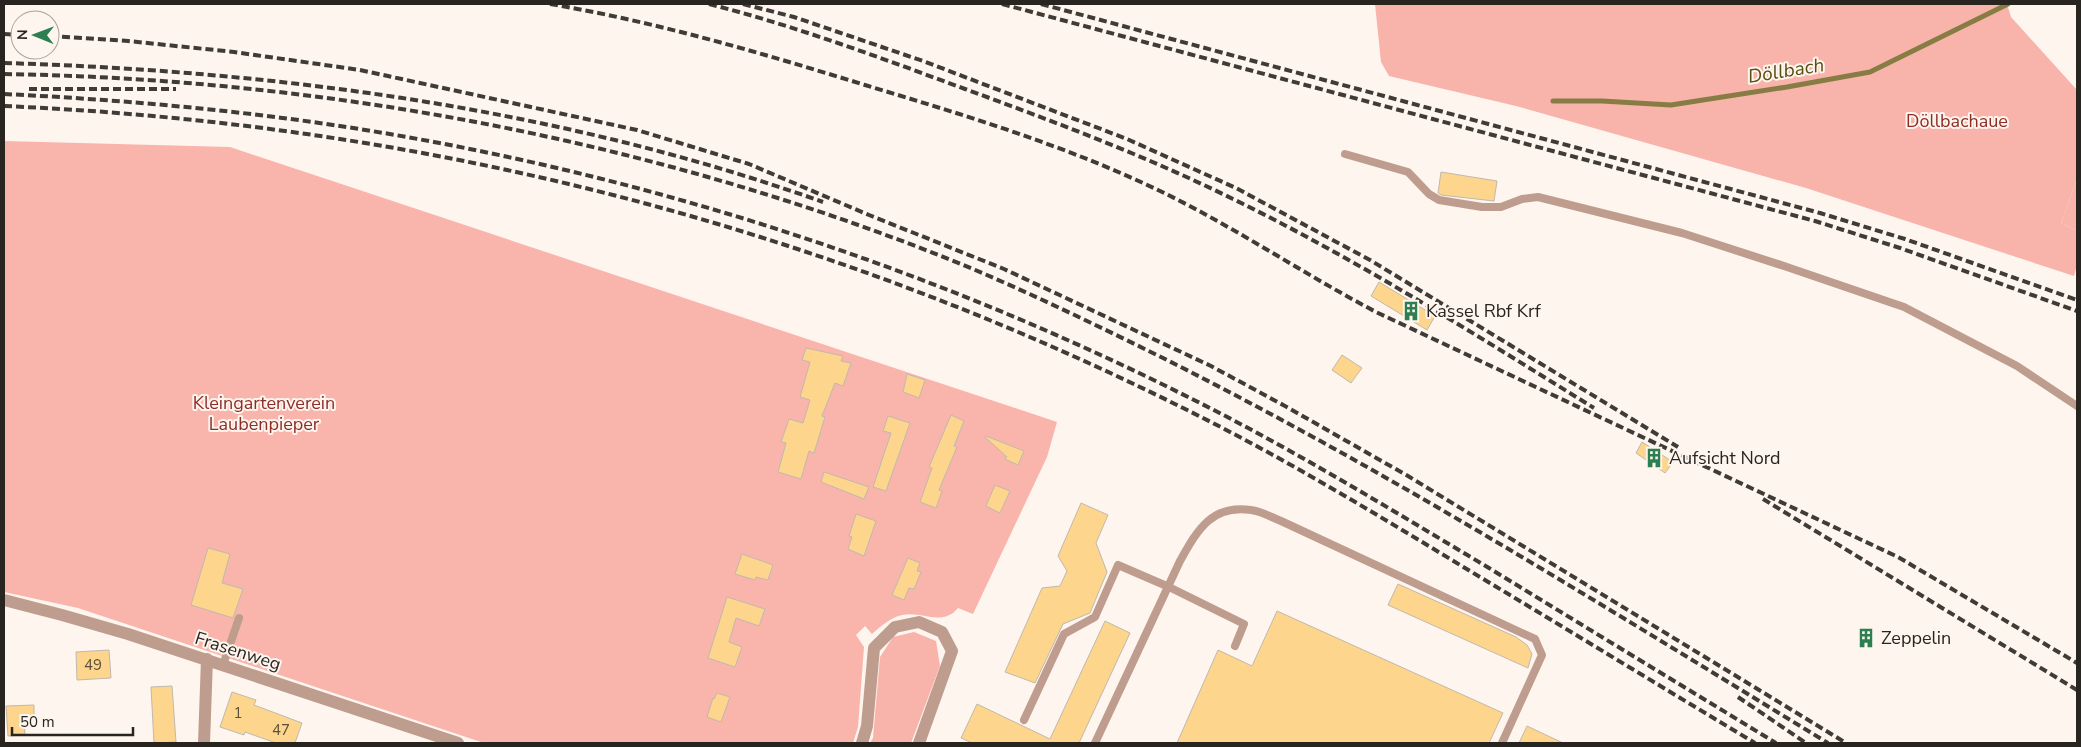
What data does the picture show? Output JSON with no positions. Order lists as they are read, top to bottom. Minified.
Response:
{"streets":{"street":["Frasenweg"]},"water":["Döllbach"],"parks":["Döllbachaue","Kleingartenverein Laubenpieper"],"places":{"building":["Kassel Rbf Krf","Aufsicht Nord","Zeppelin"]},"house_numbers":["49","1","47"],"scale_bar":"50 m","north":"left"}
